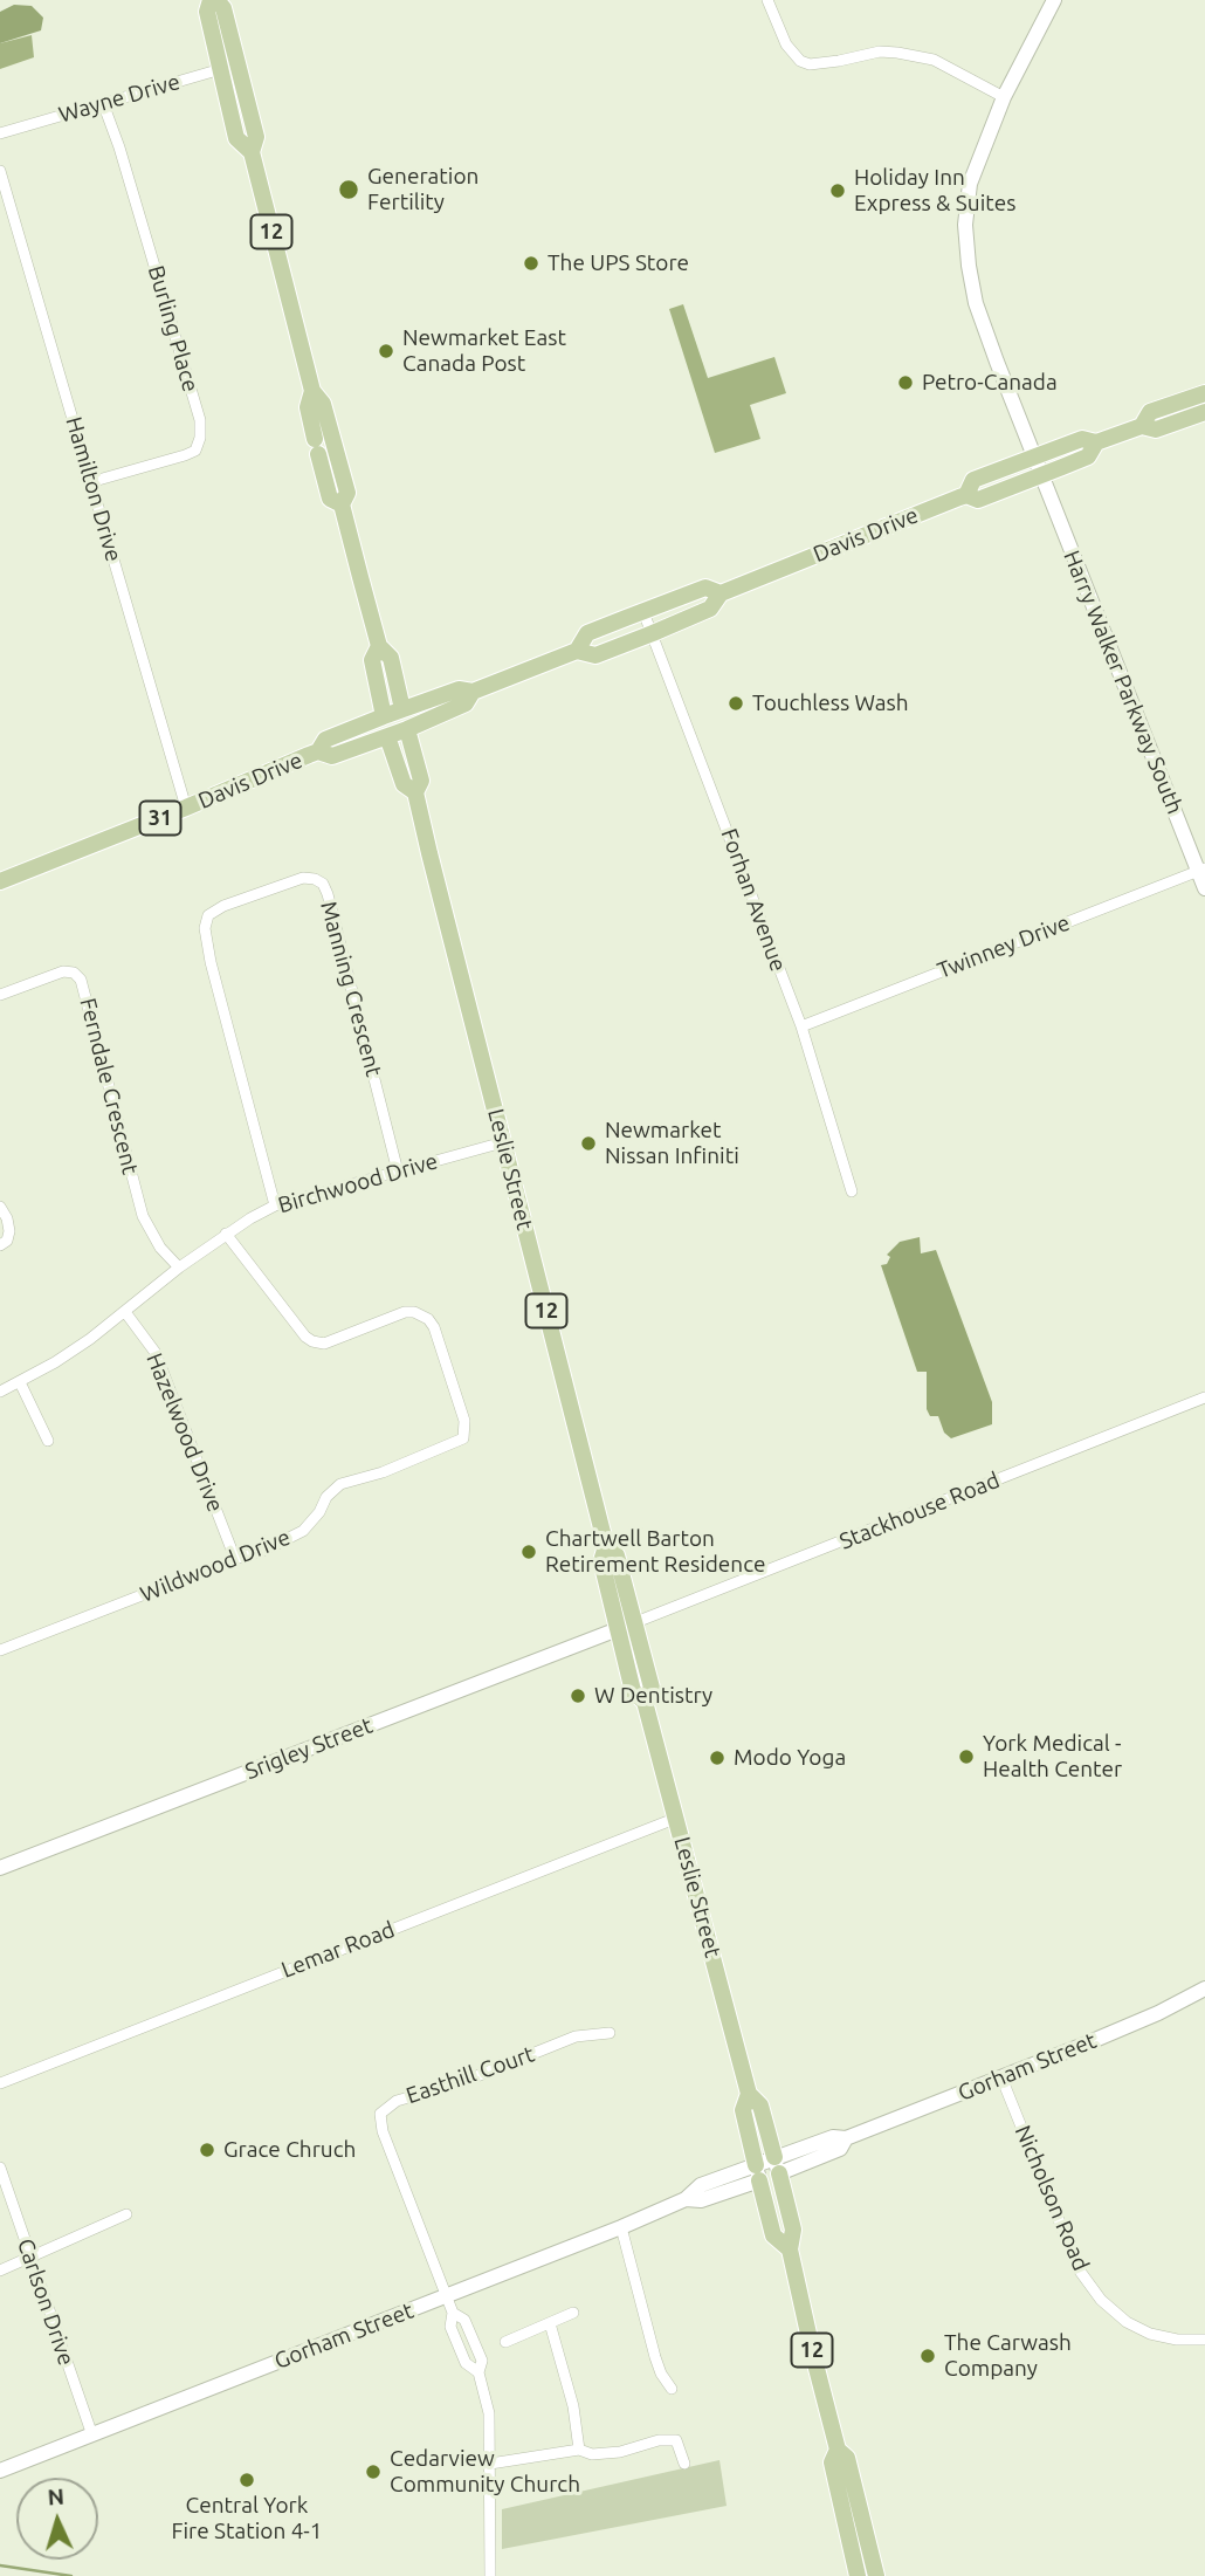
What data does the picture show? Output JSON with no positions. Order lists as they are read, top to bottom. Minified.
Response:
{"streets":{"main road":["12","Davis Drive","31","Leslie Street"],"street":["Wayne Drive","Burling Place","Hamilton Drive","Harry Walker Parkway South","Forhan Avenue","Twinney Drive","Manning Crescent","Ferndale Crescent","Birchwood Drive","Hazelwood Drive","Stackhouse Road","Wildwood Drive","Srigley Street","Lemar Road","Gorham Street","Easthill Court","Nicholson Road","Carlson Drive"]},"crossings":[["Wayne Drive","Burling Place"],["Wayne Drive","Leslie Street"],["Burling Place","Hamilton Drive"],["Hamilton Drive","Davis Drive"],["Davis Drive","Harry Walker Parkway South"],["Davis Drive","Forhan Avenue"],["Davis Drive","Leslie Street"],["Harry Walker Parkway South","Twinney Drive"],["Forhan Avenue","Twinney Drive"],["Manning Crescent","Birchwood Drive"],["Ferndale Crescent","Birchwood Drive"],["Leslie Street","Birchwood Drive"],["Leslie Street","Stackhouse Road"],["Leslie Street","Srigley Street"],["Leslie Street","Lemar Road"],["Leslie Street","Gorham Street"],["Birchwood Drive","Hazelwood Drive"],["Birchwood Drive","Wildwood Drive"],["Hazelwood Drive","Wildwood Drive"],["Stackhouse Road","Srigley Street"],["Gorham Street","Easthill Court"],["Gorham Street","Nicholson Road"],["Gorham Street","Carlson Drive"]],"places":["Generation Fertility","Holiday Inn Express & Suites","The UPS Store","Newmarket East Canada Post","Petro-Canada","Touchless Wash","Newmarket Nissan Infiniti","Chartwell Barton Retirement Residence","W Dentistry","York Medical - Health Center","Modo Yoga","Grace Chruch","The Carwash Company","Cedarview Community Church","Central York Fire Station 4-1"],"north":"top"}
